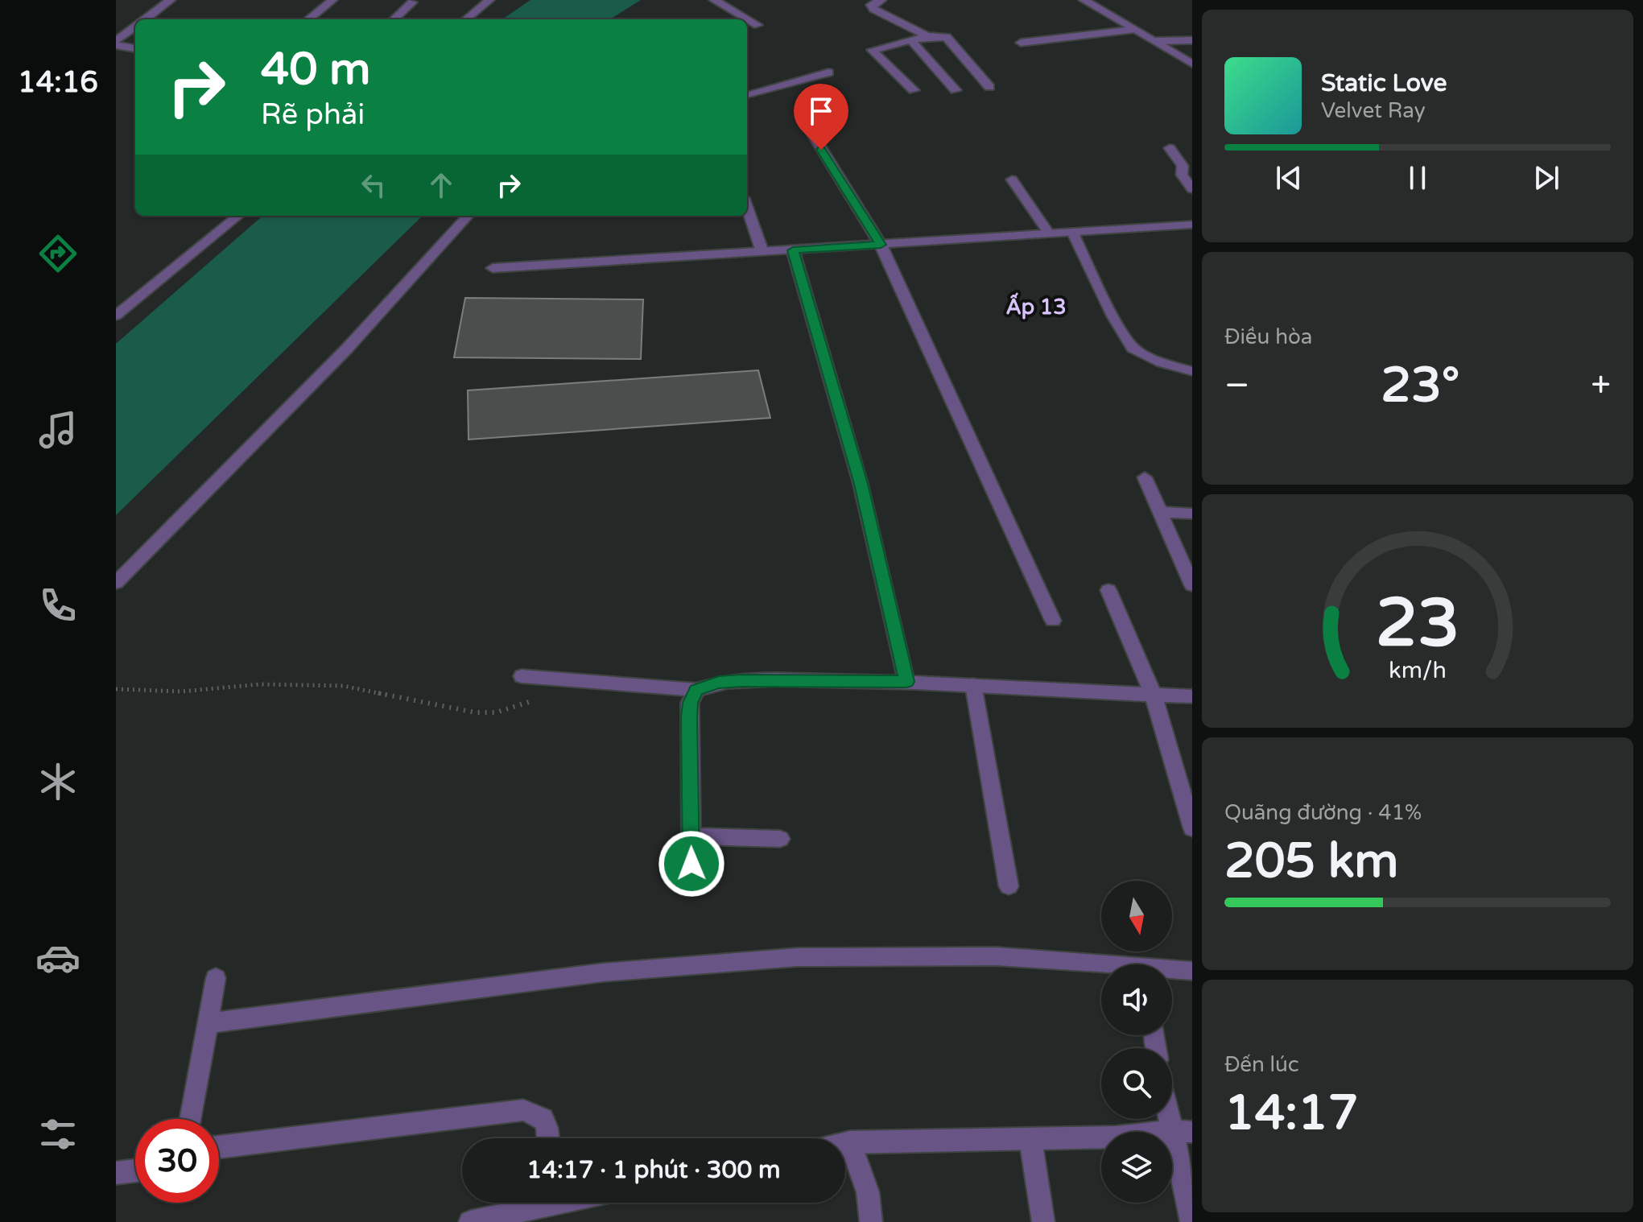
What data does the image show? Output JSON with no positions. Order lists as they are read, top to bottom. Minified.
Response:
{"districts":["Ấp 13"],"north":"bottom","page":{"tabs":"14:16","turn":["40 m","Rẽ phải"],"song":["Static Love","Velvet Ray"],"tile":["Điều hòa",["Quãng đường · 41%","205 km"],["Đến lúc","14:17"]],"heat":["−","23°","+"],"limit":"30","trip":"14:17 · 1 phút · 300 m","gauge":["23","km/h"]}}
